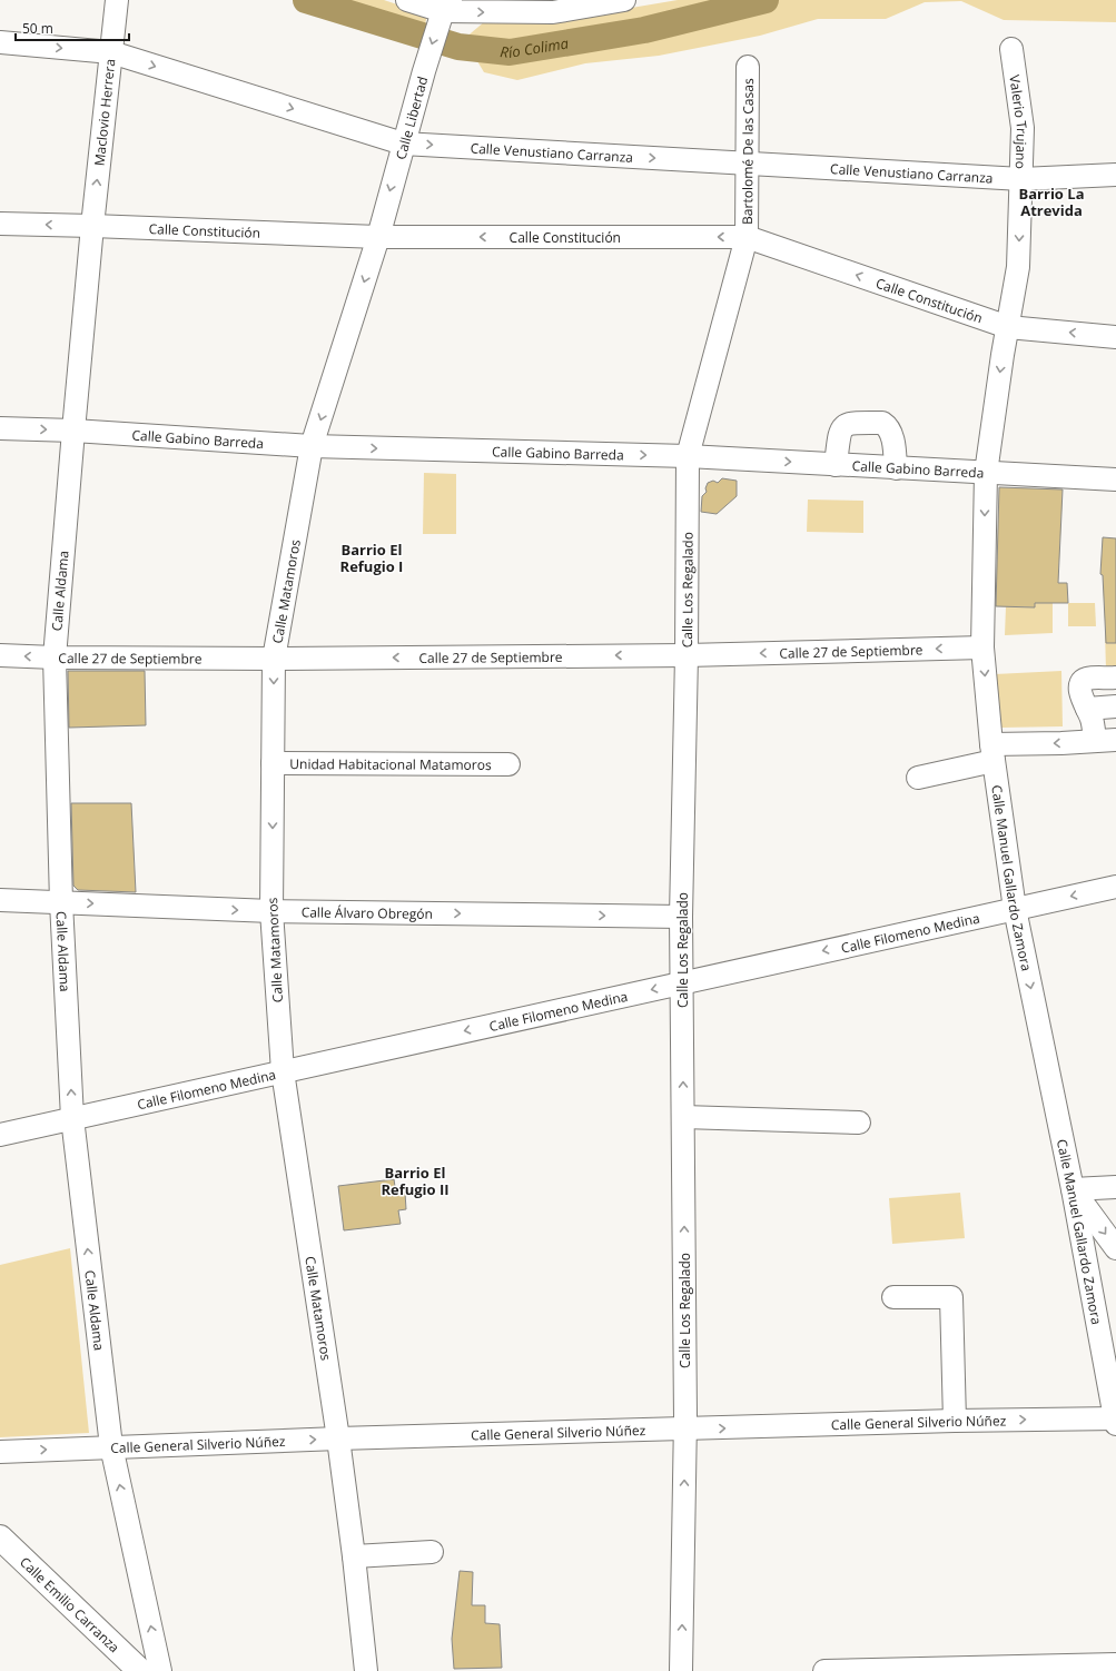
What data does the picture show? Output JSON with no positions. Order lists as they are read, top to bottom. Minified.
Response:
{"streets":{"main road":["Calle Emilio Carranza"],"street":["Maclovio Herrera","Calle Libertad","Valerio Trujano","Bartolomé De las Casas","Calle Venustiano Carranza","Calle Constitución","Calle Gabino Barreda","Calle Los Regalado","Calle Aldama","Calle Matamoros","Calle 27 de Septiembre","Unidad Habitacional Matamoros","Calle Manuel Gallardo Zamora","Calle Álvaro Obregón","Calle Filomeno Medina","Calle General Silverio Núñez"]},"crossings":[["Maclovio Herrera","Calle Venustiano Carranza"],["Maclovio Herrera","Calle Constitución"],["Maclovio Herrera","Calle Aldama"],["Calle Libertad","Calle Venustiano Carranza"],["Calle Libertad","Calle Constitución"],["Calle Libertad","Calle Matamoros"],["Valerio Trujano","Calle Venustiano Carranza"],["Valerio Trujano","Calle Constitución"],["Valerio Trujano","Calle Manuel Gallardo Zamora"],["Bartolomé De las Casas","Calle Venustiano Carranza"],["Bartolomé De las Casas","Calle Constitución"],["Bartolomé De las Casas","Calle Los Regalado"],["Calle Constitución","Calle Los Regalado"],["Calle Constitución","Calle Aldama"],["Calle Constitución","Calle Matamoros"],["Calle Constitución","Calle Manuel Gallardo Zamora"],["Calle Gabino Barreda","Calle Los Regalado"],["Calle Gabino Barreda","Calle Aldama"],["Calle Gabino Barreda","Calle Matamoros"],["Calle Gabino Barreda","Calle Manuel Gallardo Zamora"],["Calle Los Regalado","Calle 27 de Septiembre"],["Calle Los Regalado","Calle Álvaro Obregón"],["Calle Los Regalado","Calle Filomeno Medina"],["Calle Los Regalado","Calle General Silverio Núñez"],["Calle Aldama","Calle 27 de Septiembre"],["Calle Aldama","Calle Álvaro Obregón"],["Calle Aldama","Calle Filomeno Medina"],["Calle Aldama","Calle General Silverio Núñez"],["Calle Matamoros","Calle 27 de Septiembre"],["Calle Matamoros","Unidad Habitacional Matamoros"],["Calle Matamoros","Calle Álvaro Obregón"],["Calle Matamoros","Calle Filomeno Medina"],["Calle Matamoros","Calle General Silverio Núñez"],["Calle 27 de Septiembre","Calle Manuel Gallardo Zamora"],["Calle Manuel Gallardo Zamora","Calle Filomeno Medina"],["Calle Manuel Gallardo Zamora","Calle General Silverio Núñez"]],"one_way":["Maclovio Herrera","Calle Libertad","Valerio Trujano","Calle Venustiano Carranza","Calle Constitución","Calle Gabino Barreda","Calle Los Regalado","Calle Aldama","Calle 27 de Septiembre","Calle Manuel Gallardo Zamora","Calle Álvaro Obregón","Calle General Silverio Núñez"],"districts":["Barrio La Atrevida","Barrio El Refugio I","Barrio El Refugio II"],"water":["Río Colima"],"scale_bar":"50 m"}
